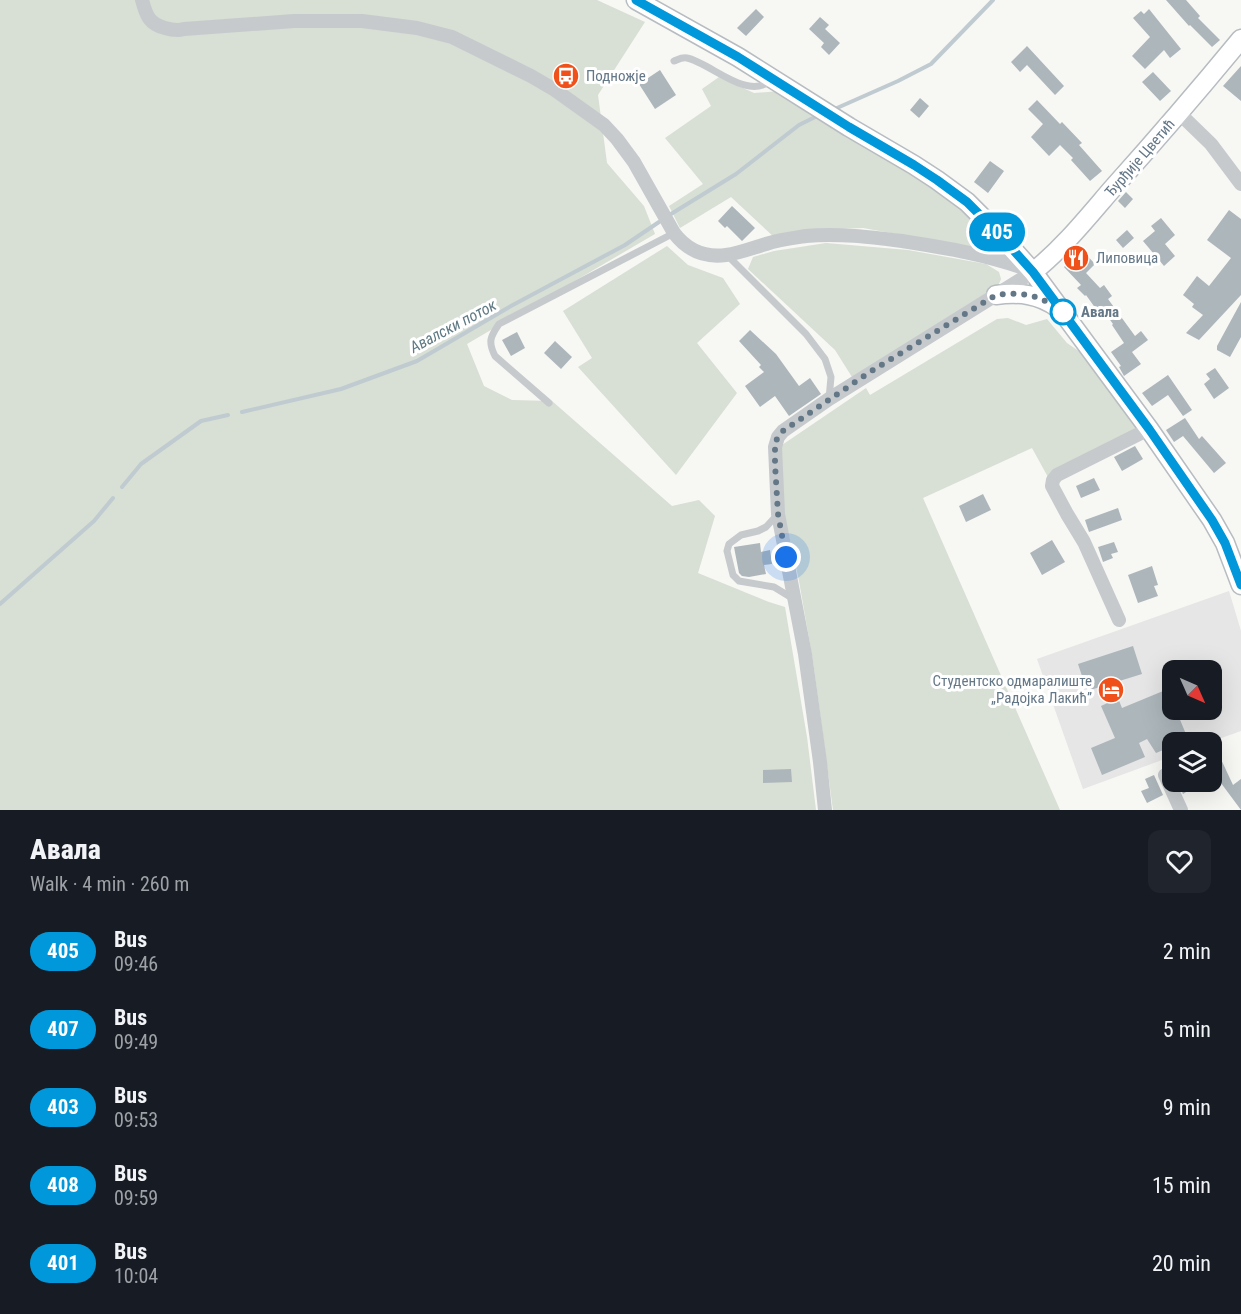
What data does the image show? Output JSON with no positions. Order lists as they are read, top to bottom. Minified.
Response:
{"streets":{"main road":["Ђурђије Цветић"]},"water":["Авалски поток"],"places":{"bus stop":["Подножје"],"restaurant":["Липовица"],"other":["Авала"],"hotel":["Студентско одмаралиште „Радојка Лакић”"]},"lines":["bus line 405"],"north":"bottom right","page":{"on_map":"405","heading":["Авала","Walk · 4 min · 260 m"],"list":[{"mark":"405","name":"Bus","note":"09:46","value":"2 min"},{"mark":"407","name":"Bus","note":"09:49","value":"5 min"},{"mark":"403","name":"Bus","note":"09:53","value":"9 min"},{"mark":"408","name":"Bus","note":"09:59","value":"15 min"},{"mark":"401","name":"Bus","note":"10:04","value":"20 min"}]}}
